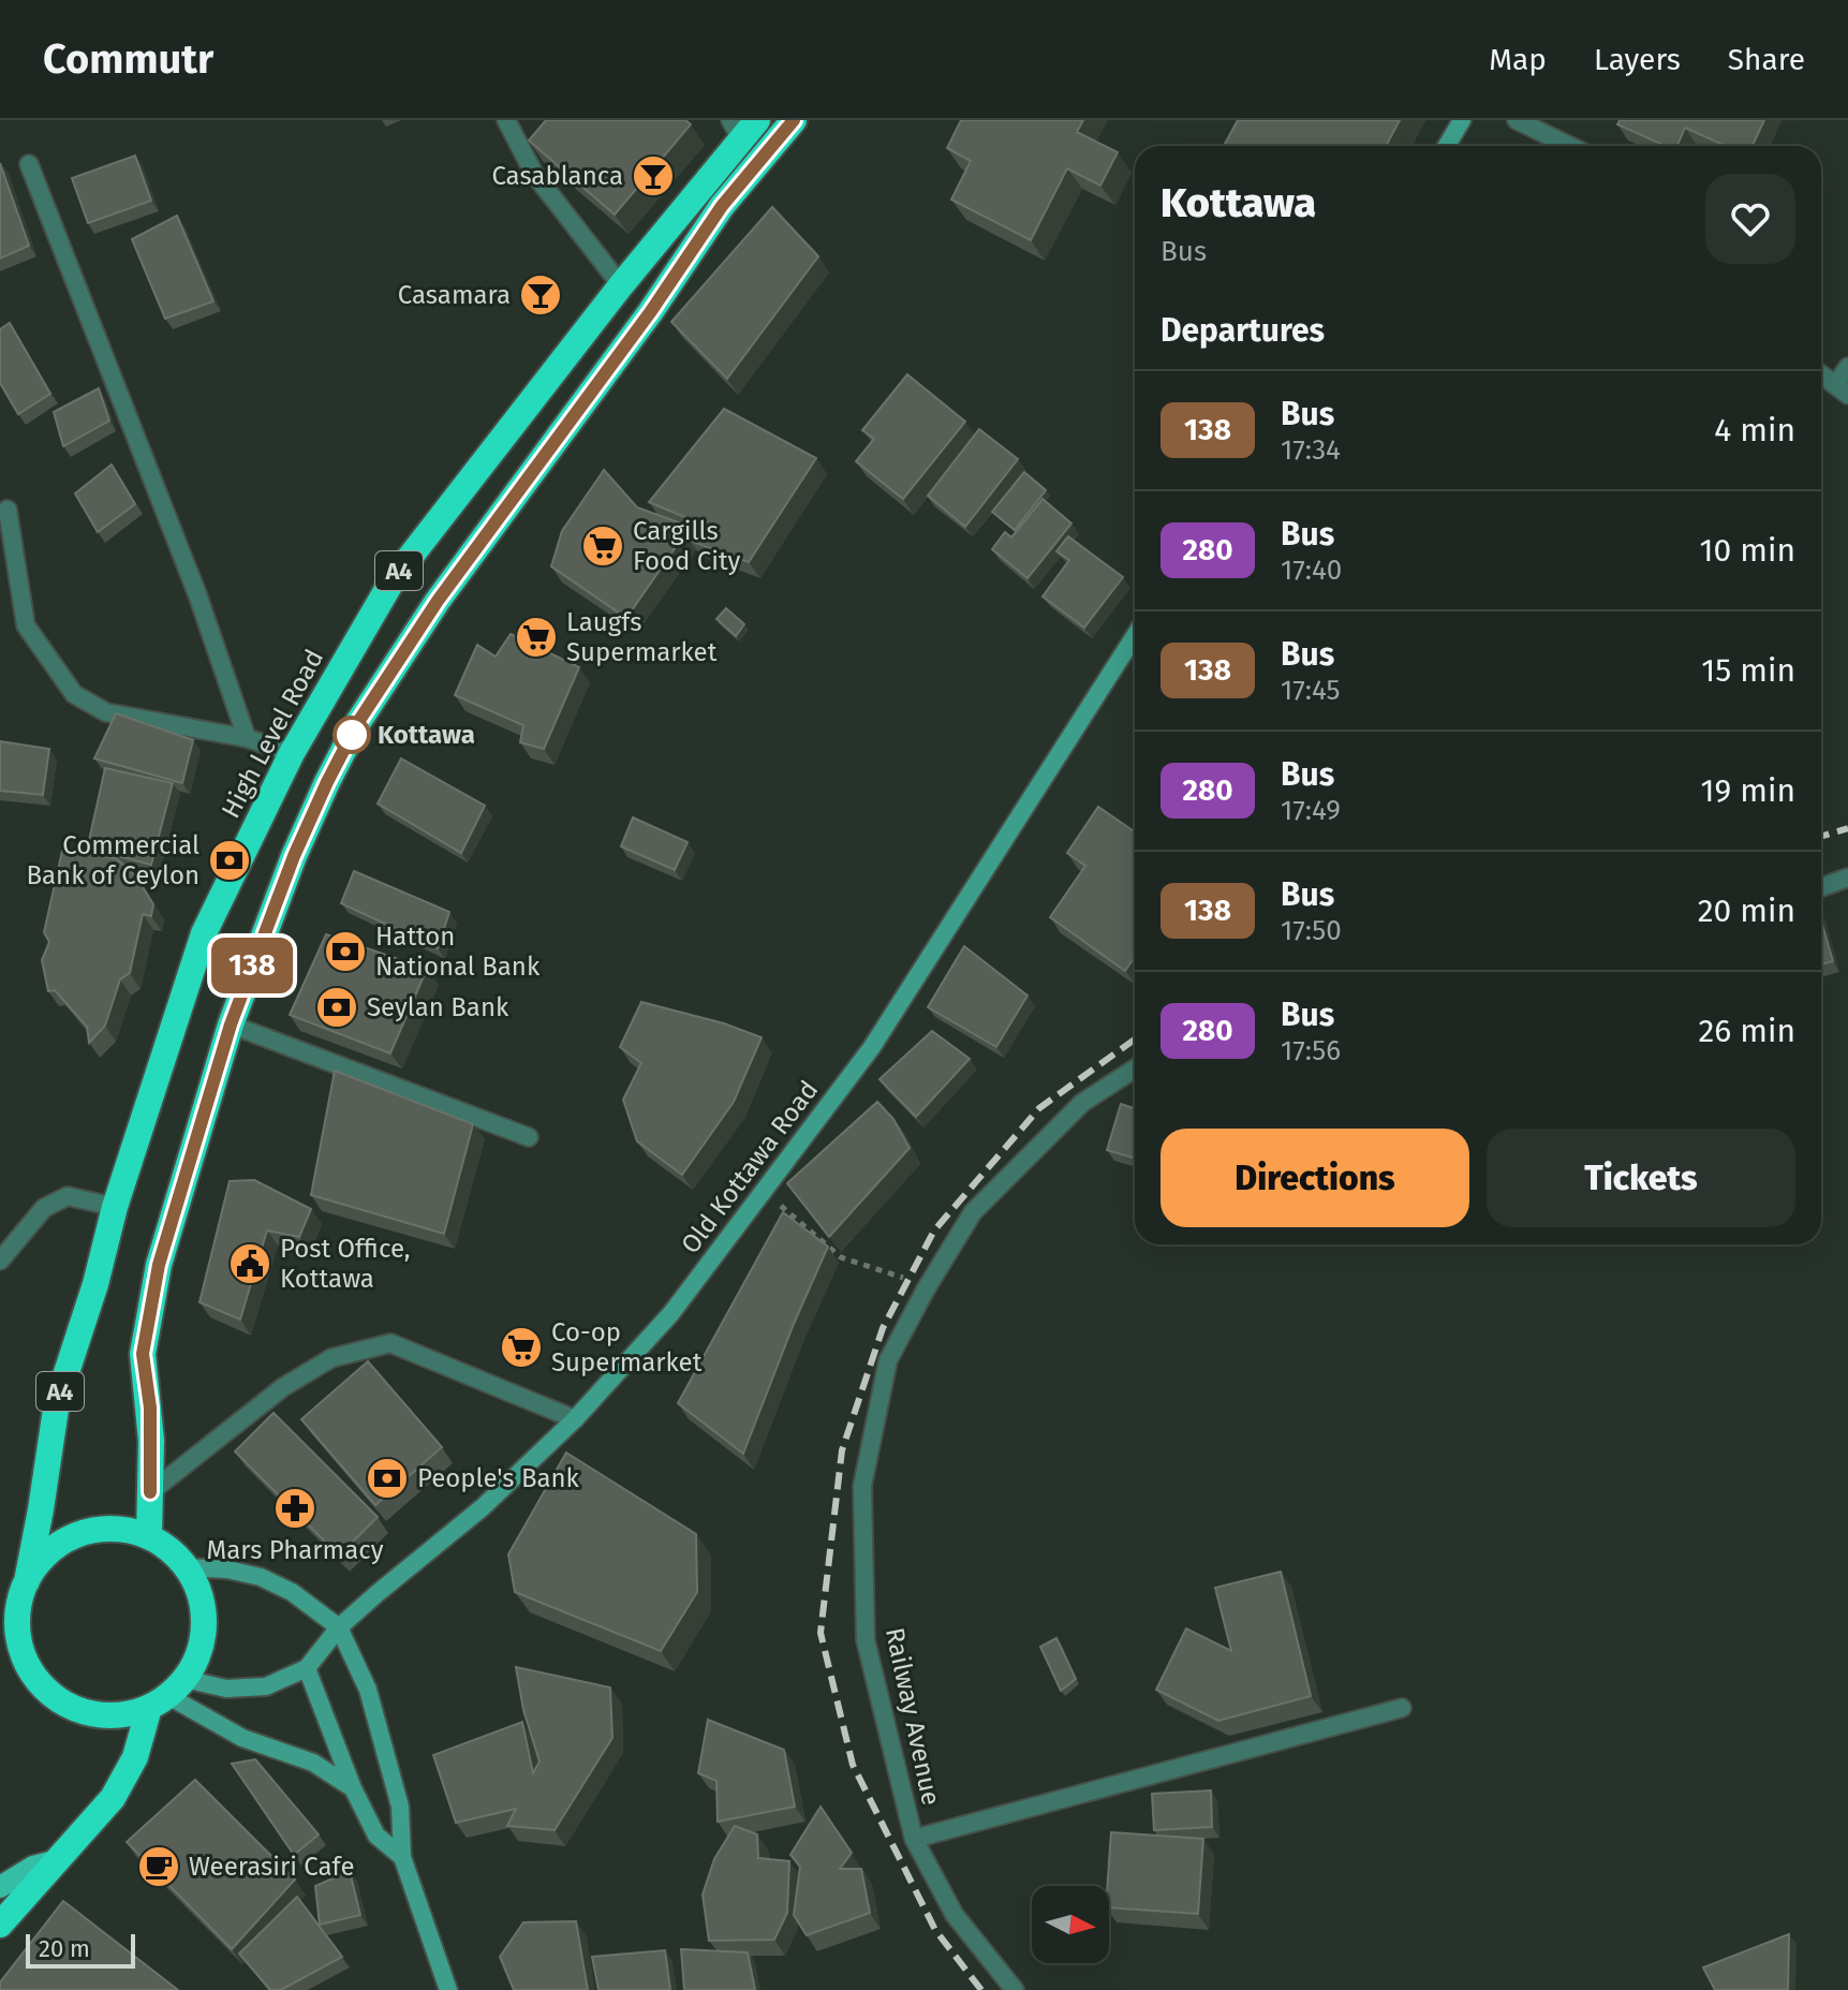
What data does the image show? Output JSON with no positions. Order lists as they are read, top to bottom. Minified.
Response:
{"streets":{"highway":["A4","High Level Road"],"street":["Old Kottawa Road","Railway Avenue"]},"crossings":[["A4","High Level Road"]],"places":{"bar":["Casablanca","Casamara"],"supermarket":["Cargills Food City","Laugfs Supermarket","Co-op Supermarket"],"other":["Kottawa"],"bank":["Commercial Bank of Ceylon","Hatton National Bank","Seylan Bank","People's Bank"],"public building":["Post Office, Kottawa"],"pharmacy":["Mars Pharmacy"],"cafe":["Weerasiri Cafe"]},"lines":["bus line 138"],"scale_bar":"20 m","north":"right","page":{"header":"Commutr","nav":["Map","Layers","Share"],"on_map":"138","heading":[["Kottawa","Bus"],"Departures"],"list":[{"mark":"138","name":"Bus","note":"17:34","value":"4 min"},{"mark":"280","name":"Bus","note":"17:40","value":"10 min"},{"mark":"138","name":"Bus","note":"17:45","value":"15 min"},{"mark":"280","name":"Bus","note":"17:49","value":"19 min"},{"mark":"138","name":"Bus","note":"17:50","value":"20 min"},{"mark":"280","name":"Bus","note":"17:56","value":"26 min"}],"buttons":["Directions","Tickets"],"scale":"20 m"}}
